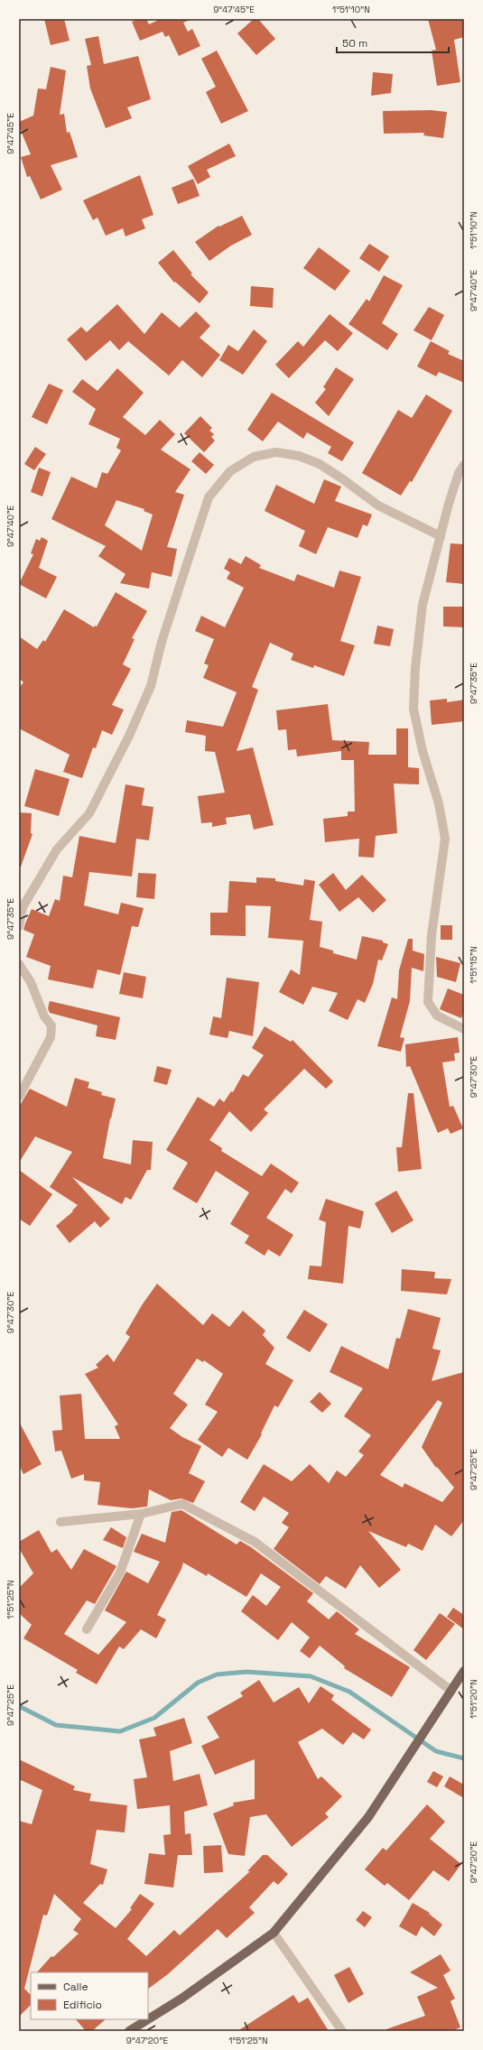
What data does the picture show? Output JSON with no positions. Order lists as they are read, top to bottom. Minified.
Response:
{"legend":["Calle","Edificio"],"scale_bar":"50 m","coordinates":["9°47'45\"E","1°51'10\"N","9°47'40\"E","9°47'35\"E","1°51'15\"N","9°47'30\"E","9°47'25\"E","1°51'25\"N","1°51'20\"N","9°47'20\"E"]}
